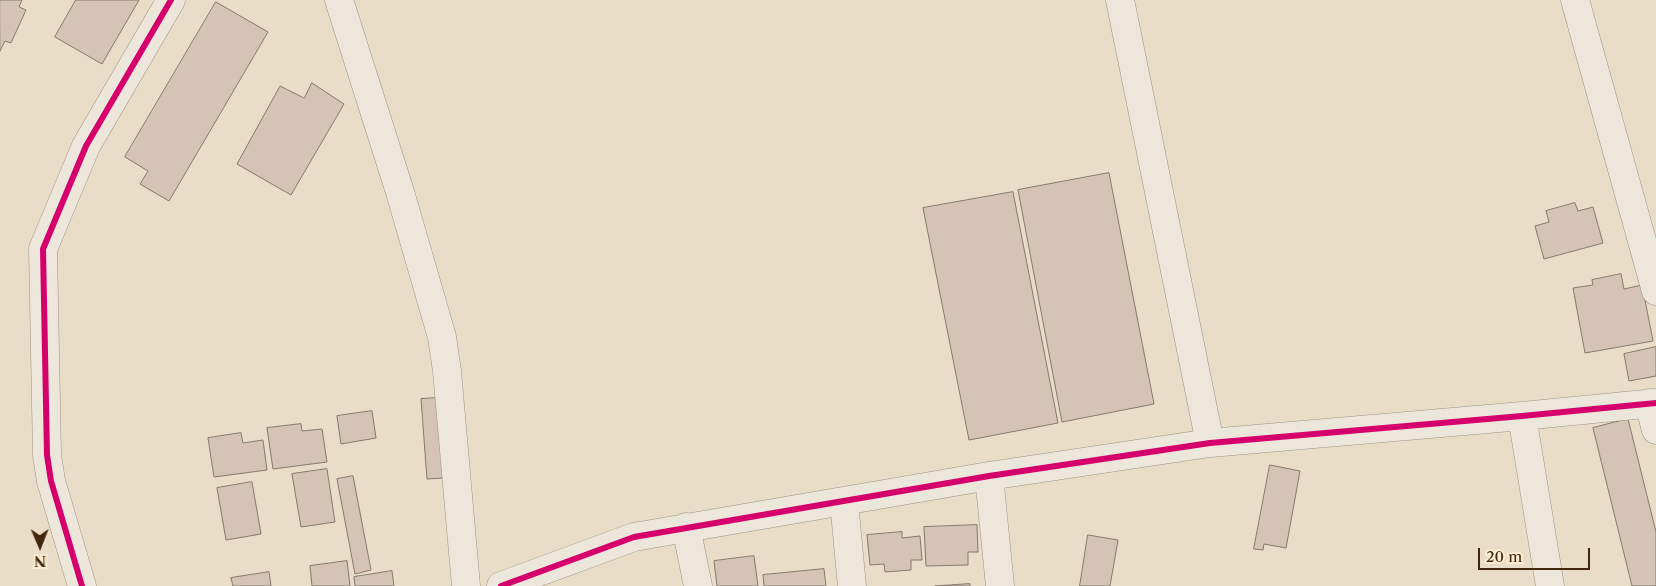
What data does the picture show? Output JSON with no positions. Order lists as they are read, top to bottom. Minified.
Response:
{"scale_bar":"20 m","north":"bottom"}
